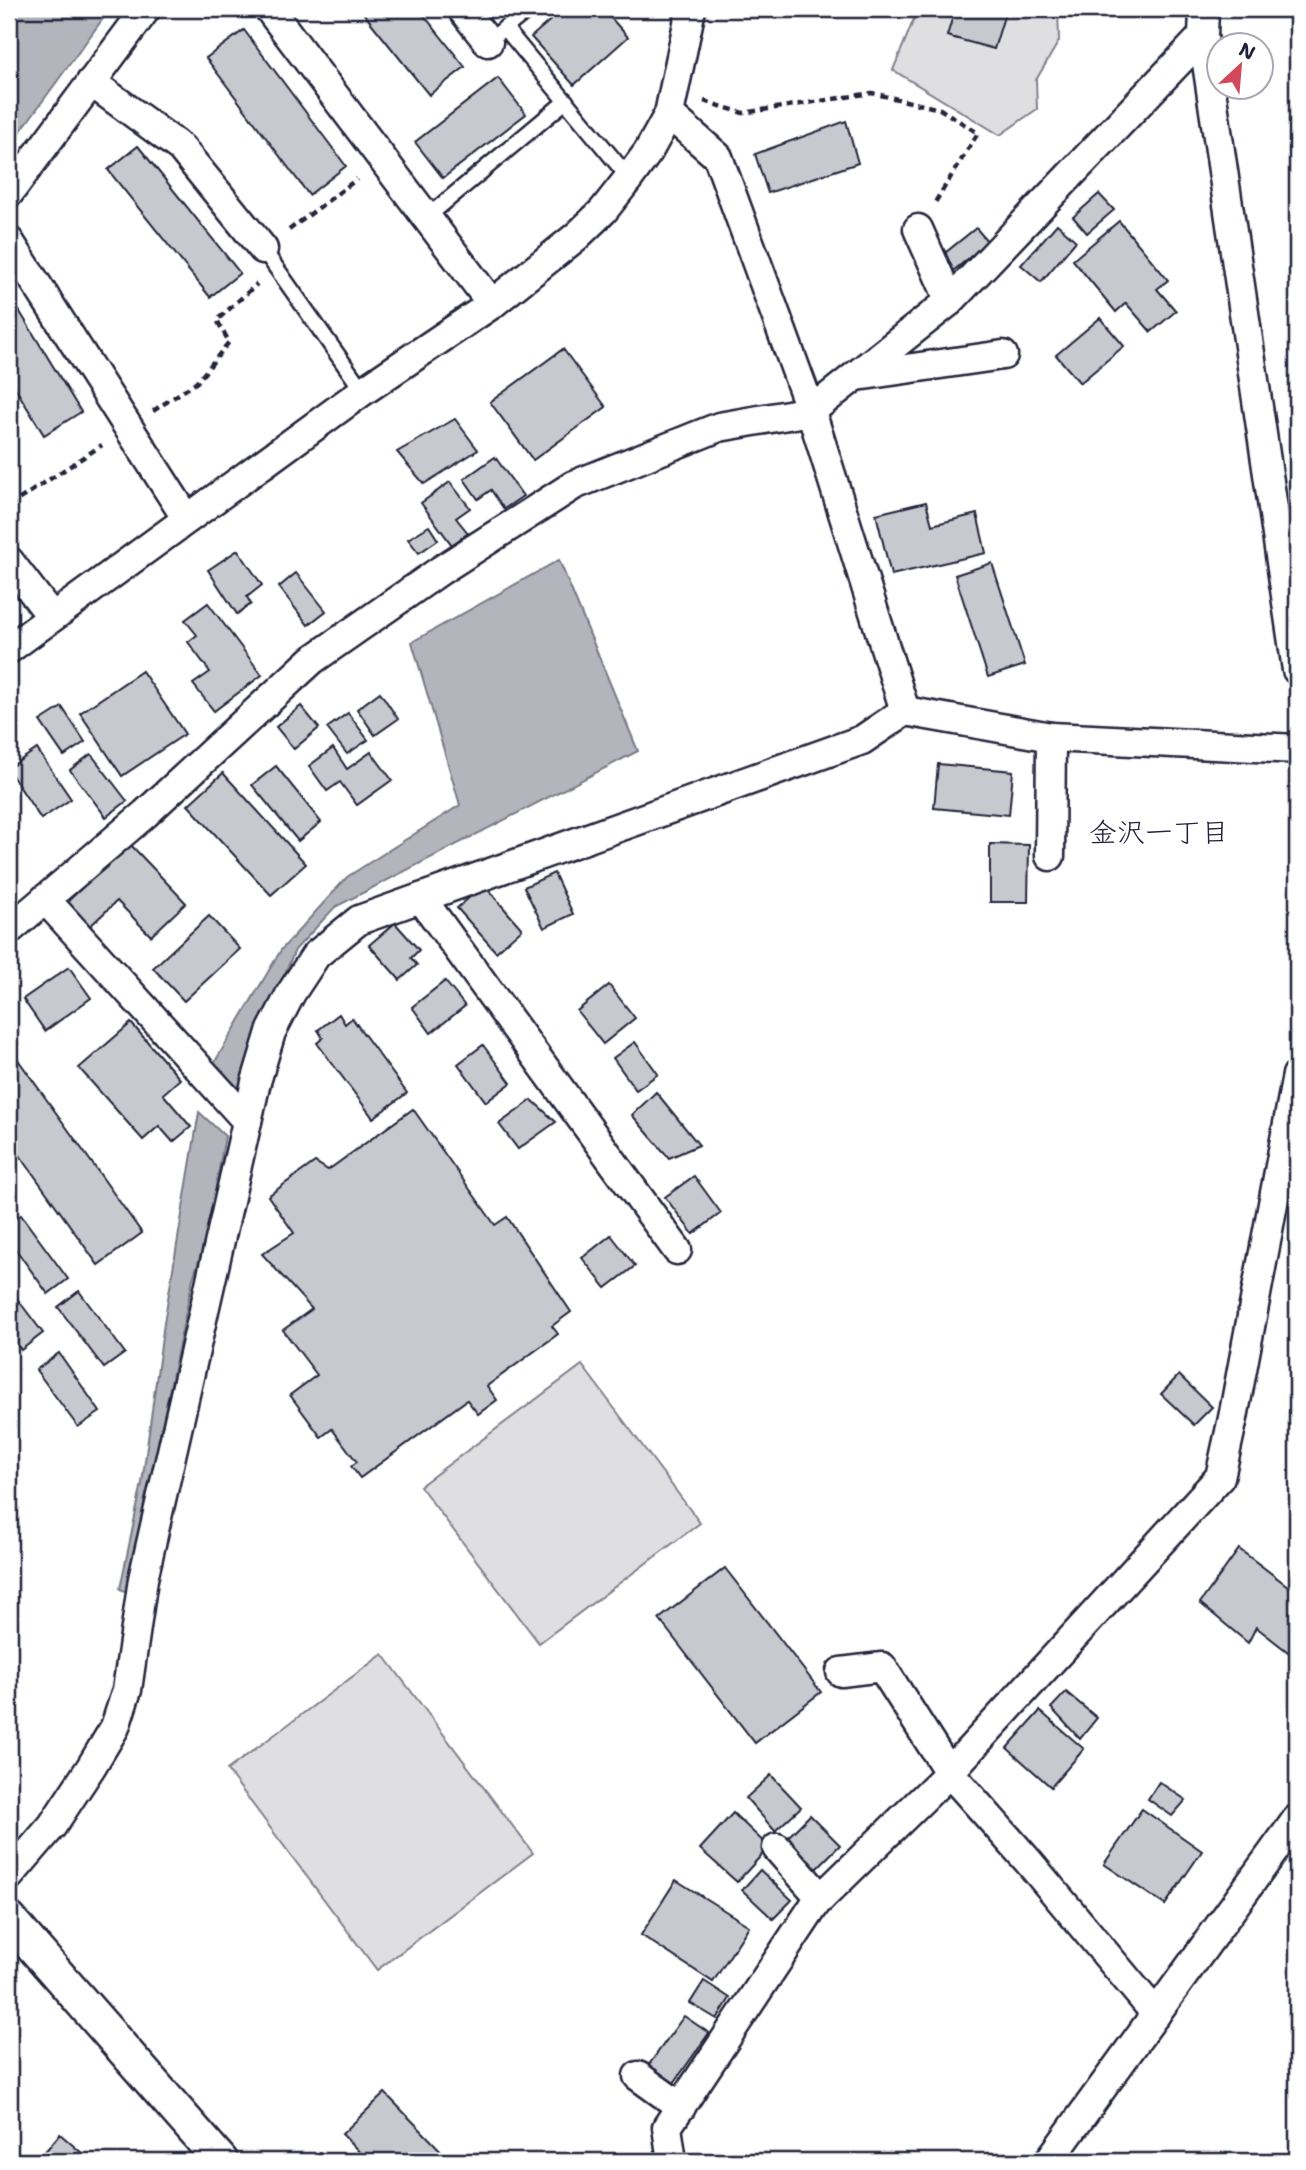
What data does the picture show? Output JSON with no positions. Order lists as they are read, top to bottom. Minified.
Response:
{"districts":["金沢一丁目"],"north":"top right"}
